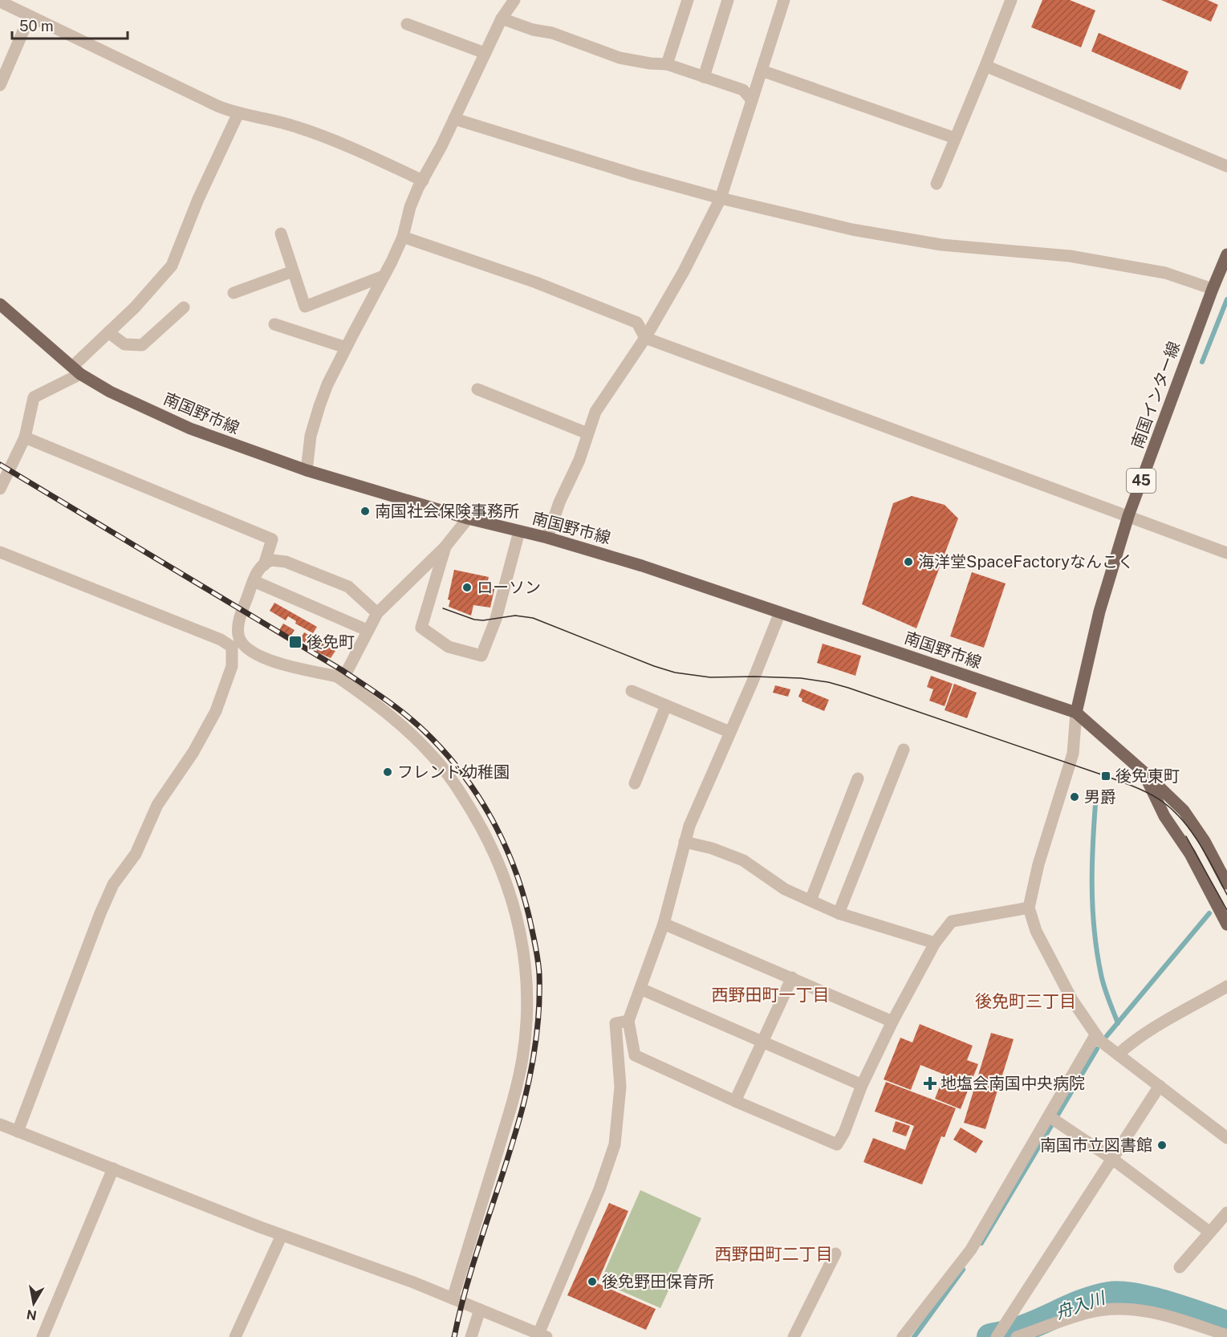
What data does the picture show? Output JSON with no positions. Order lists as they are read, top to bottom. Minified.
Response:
{"streets":{"main road":["南国インター線","南国野市線","45"]},"crossings":[["南国インター線","南国野市線"]],"districts":["西野田町一丁目","後免町三丁目","西野田町二丁目"],"water":["舟入川"],"places":{"other":["南国社会保険事務所","海洋堂SpaceFactoryなんこく","ローソン","フレンド幼稚園","男爵","南国市立図書館","後免野田保育所"],"transit":["後免町","後免東町"],"health":["地塩会南国中央病院"]},"scale_bar":"50 m","north":"bottom"}
